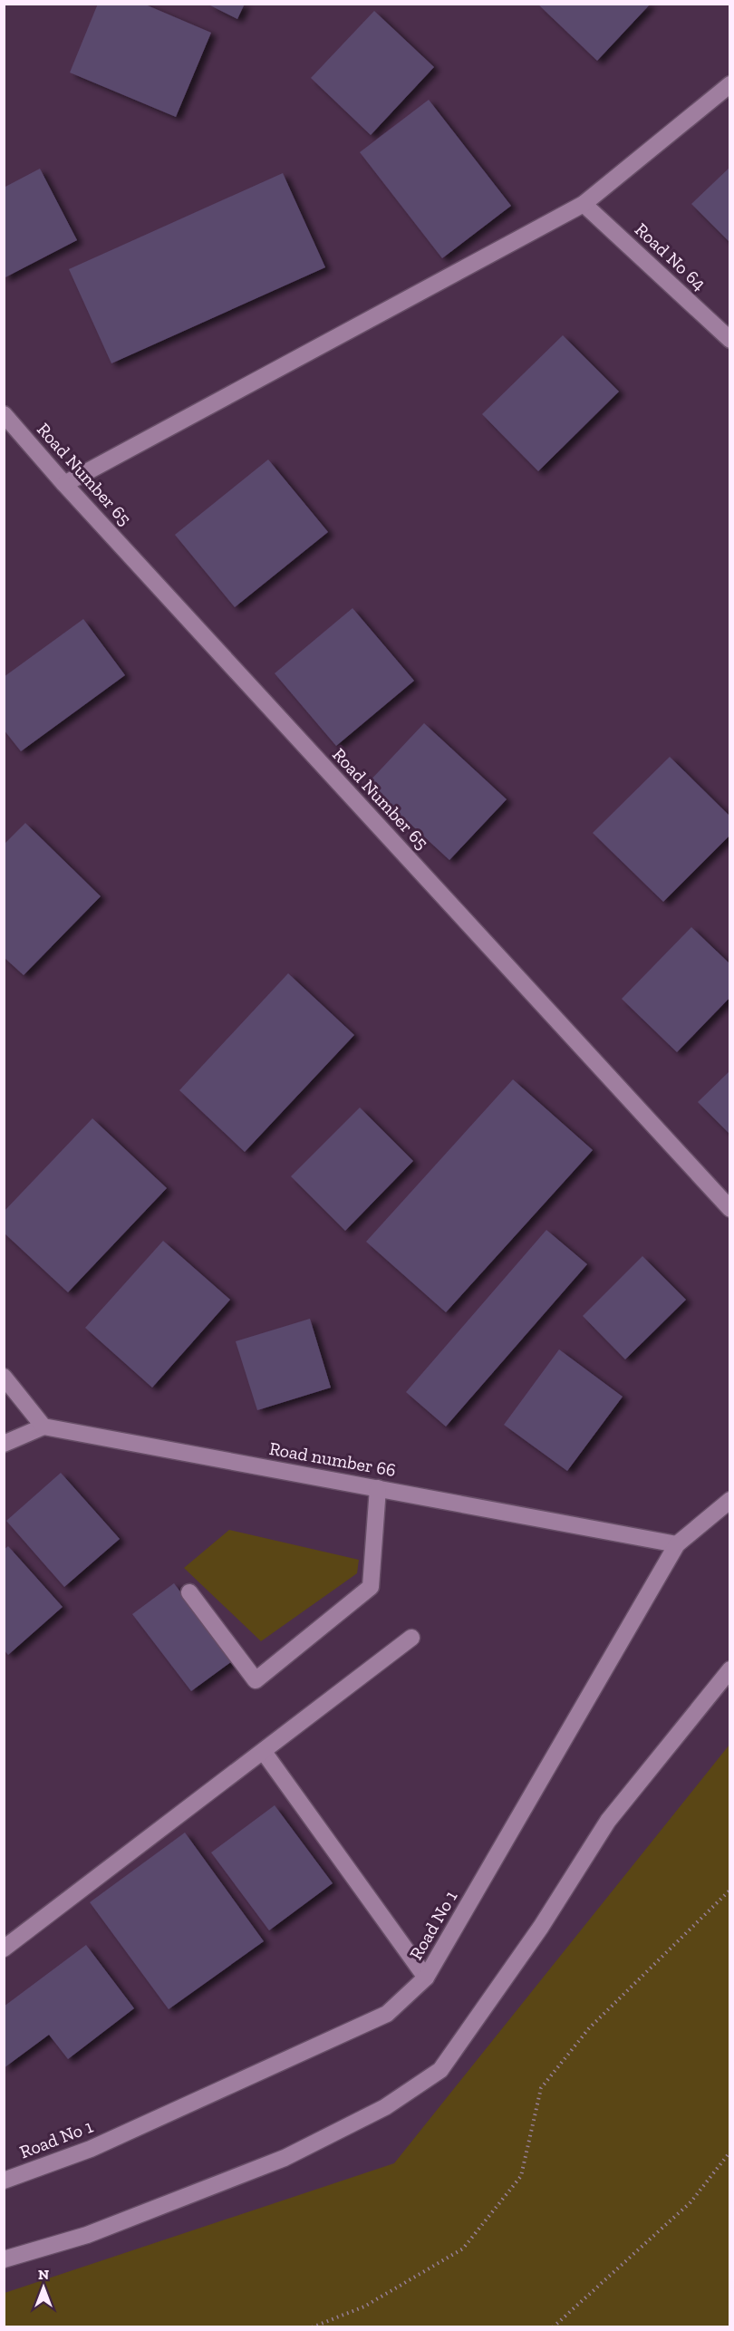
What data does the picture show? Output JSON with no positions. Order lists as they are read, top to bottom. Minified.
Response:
{"streets":{"street":["Road No 64","Road Number 65","Road number 66","Road No 1"]},"crossings":[["Road number 66","Road No 1"]],"north":"top"}
